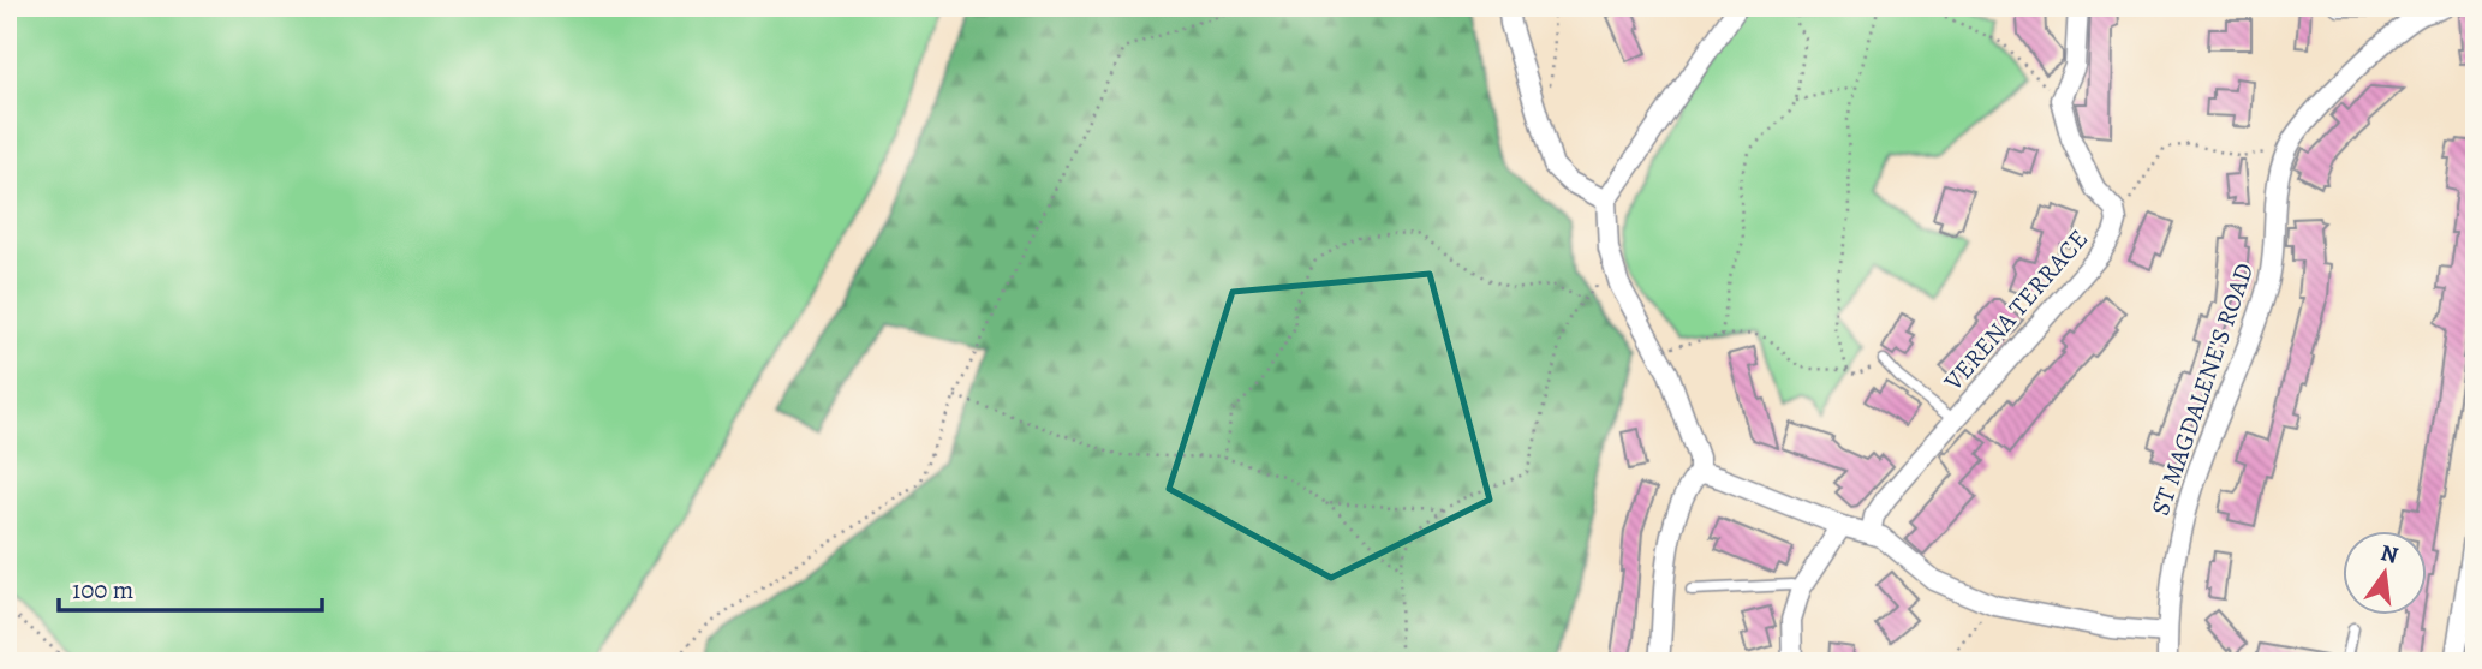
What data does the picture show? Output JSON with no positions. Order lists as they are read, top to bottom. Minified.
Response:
{"streets":{"street":["VERENA TERRACE","ST MAGDALENE'S ROAD"]},"scale_bar":"100 m","north":"top"}
